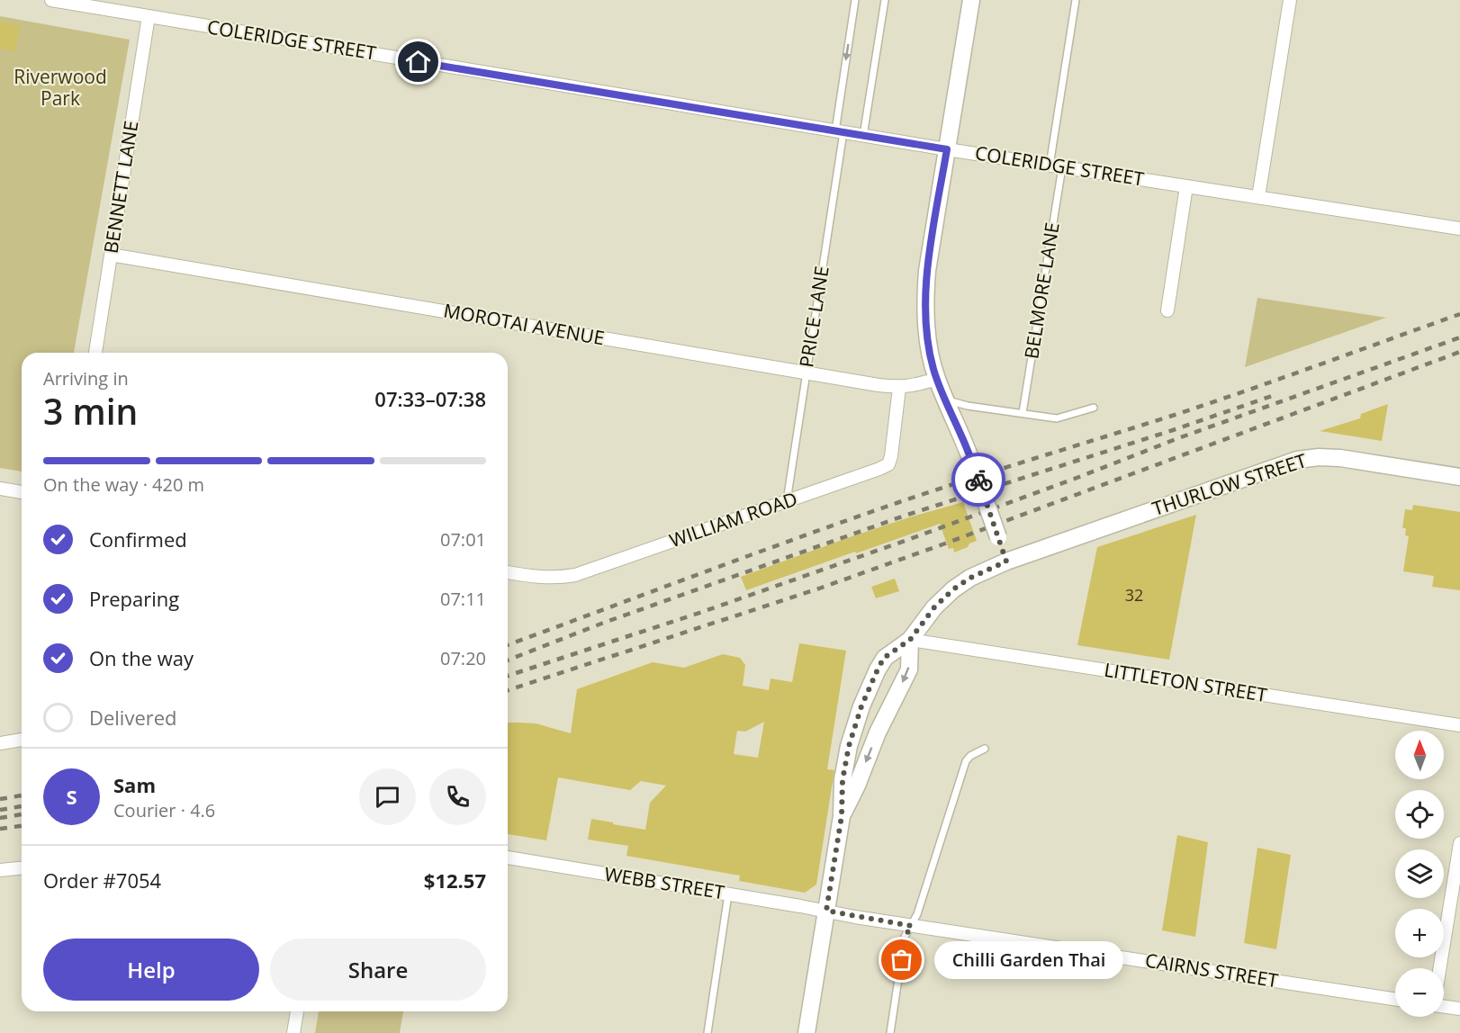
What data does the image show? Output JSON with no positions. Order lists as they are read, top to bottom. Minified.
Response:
{"streets":{"main road":["THURLOW STREET"],"street":["COLERIDGE STREET","BENNETT LANE","MOROTAI AVENUE","WILLIAM ROAD","LITTLETON STREET","WEBB STREET","CAIRNS STREET"],"lane":["BELMORE LANE","PRICE LANE"]},"crossings":[["COLERIDGE STREET","BENNETT LANE"],["COLERIDGE STREET","BELMORE LANE"],["COLERIDGE STREET","PRICE LANE"],["BENNETT LANE","MOROTAI AVENUE"],["PRICE LANE","MOROTAI AVENUE"],["PRICE LANE","WILLIAM ROAD"],["MOROTAI AVENUE","WILLIAM ROAD"],["THURLOW STREET","LITTLETON STREET"],["WEBB STREET","CAIRNS STREET"]],"parks":["Riverwood Park"],"places":["Chilli Garden Thai"],"house_numbers":["32"],"north":"top","page":{"heading":["3 min","Arriving in","07:33–07:38"],"panel":["Sam","Courier · 4.6","Order #7054","$12.57"],"bar":"On the way · 420 m","list":[["Confirmed","07:01"],["Preparing","07:11"],["On the way","07:20"],"Delivered"],"map_buttons":["+","−"],"round":"S","buttons":["Help","Share"],"bubble":"Chilli Garden Thai"}}
